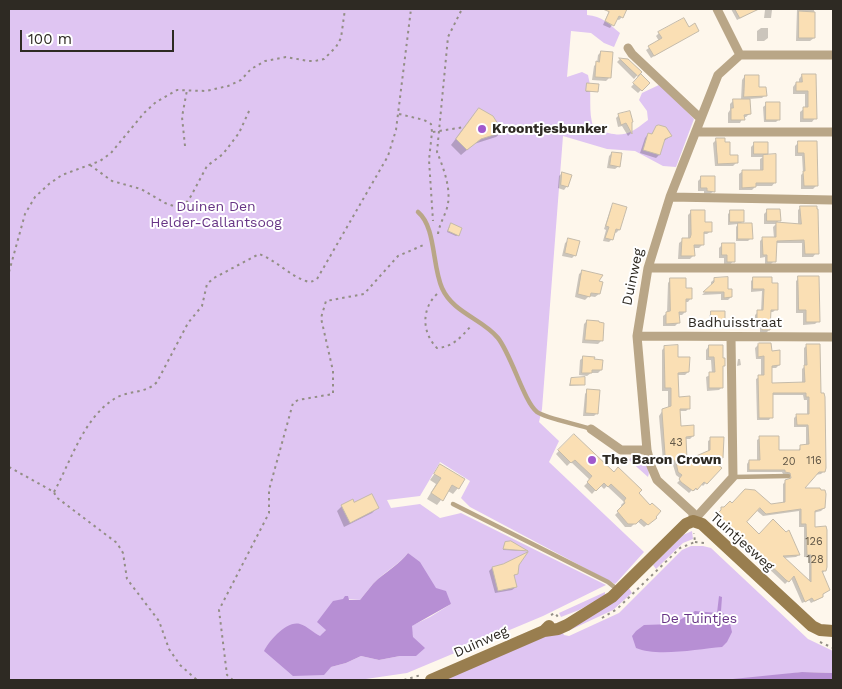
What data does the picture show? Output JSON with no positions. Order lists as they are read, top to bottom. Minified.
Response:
{"streets":{"street":["Duinweg","Badhuisstraat","Tuintjesweg"]},"crossings":[["Duinweg","Badhuisstraat"],["Duinweg","Tuintjesweg"]],"parks":["Duinen Den Helder-Callantsoog","De Tuintjes"],"places":["Kroontjesbunker","The Baron Crown"],"house_numbers":["43","116","20","126","128"],"scale_bar":"100 m"}
